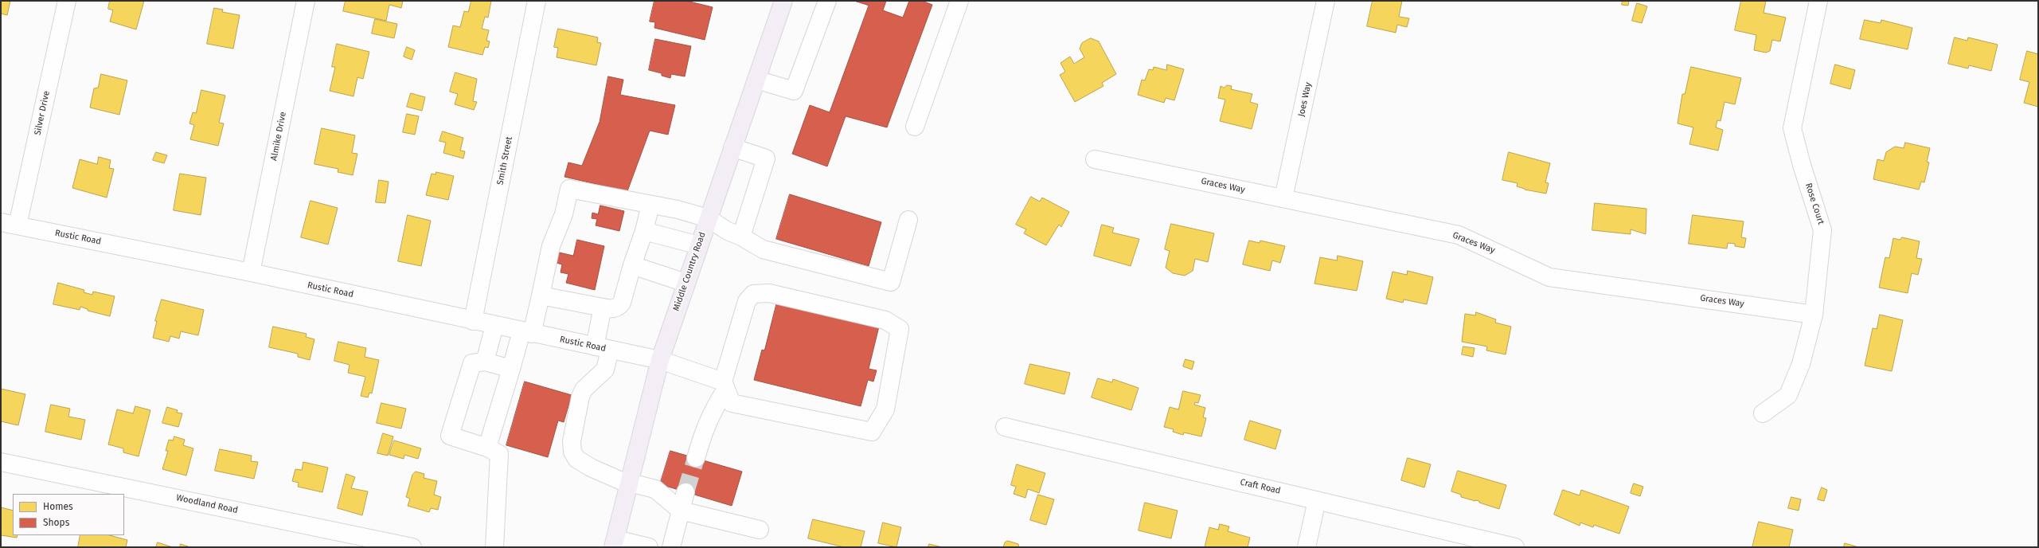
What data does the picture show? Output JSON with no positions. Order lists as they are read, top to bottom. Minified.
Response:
{"streets":{"main road":["Middle Country Road"],"street":["Joes Way","Silver Drive","Almike Drive","Smith Street","Graces Way","Rose Court","Rustic Road","Craft Road","Woodland Road"]},"crossings":[["Joes Way","Graces Way"],["Silver Drive","Rustic Road"],["Almike Drive","Rustic Road"],["Smith Street","Rustic Road"],["Graces Way","Rose Court"],["Rustic Road","Middle Country Road"]],"legend":["Homes","Shops"]}
